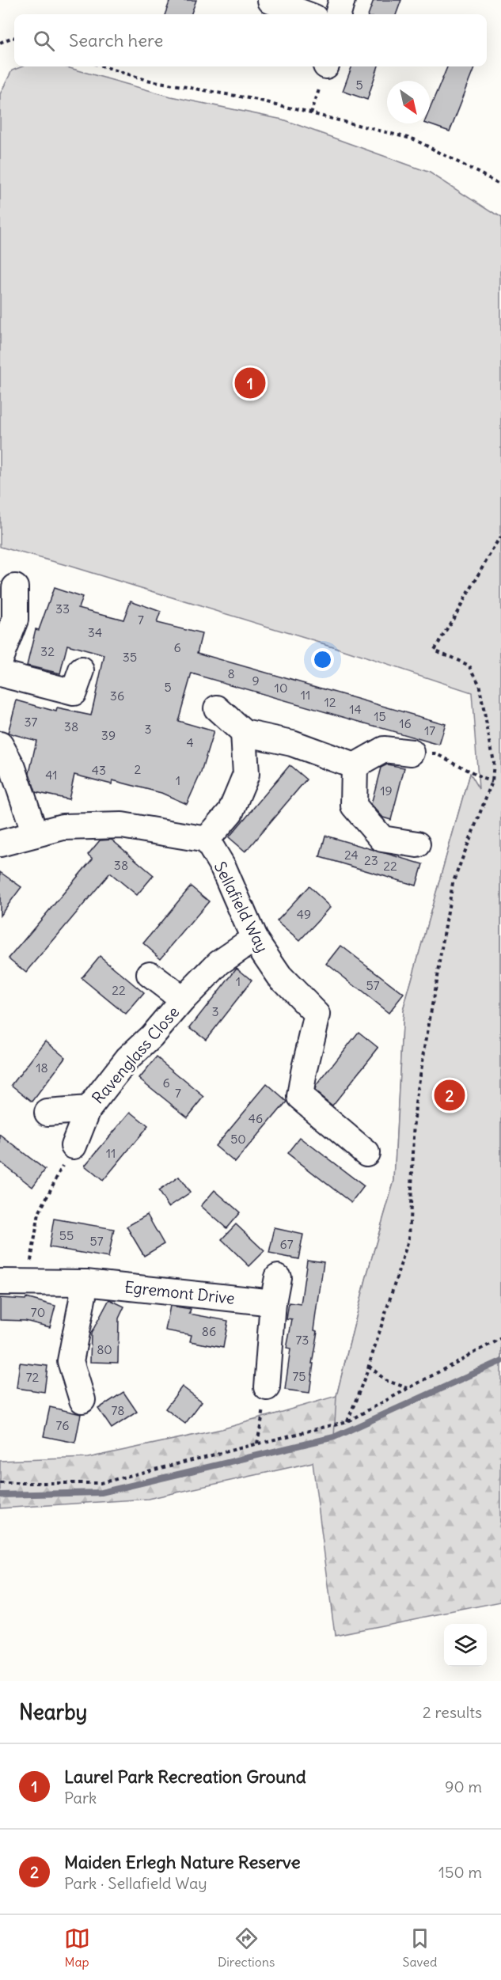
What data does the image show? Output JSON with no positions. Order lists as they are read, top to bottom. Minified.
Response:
{"streets":{"street":["Sellafield Way","Ravenglass Close","Egremont Drive"]},"crossings":[["Sellafield Way","Ravenglass Close"]],"house_numbers":["5","33","7","34","6","32","35","8","9","5","10","11","36","12","14","15","37","16","38","3","17","39","4","2","43","41","1","19","24","23","38","22","49","1","57","22","3","18","6","7","46","50","11","55","57","67","70","86","73","80","75","72","78","76"],"north":"bottom right","page":{"search":"Search here","pins":["1","2"],"heading":["Nearby","2 results"],"list":[{"mark":"1","name":"Laurel Park Recreation Ground","note":"Park","value":"90 m"},{"mark":"2","name":"Maiden Erlegh Nature Reserve","note":"Park · Sellafield Way","value":"150 m"}],"nav":["Map","Directions","Saved"]}}
